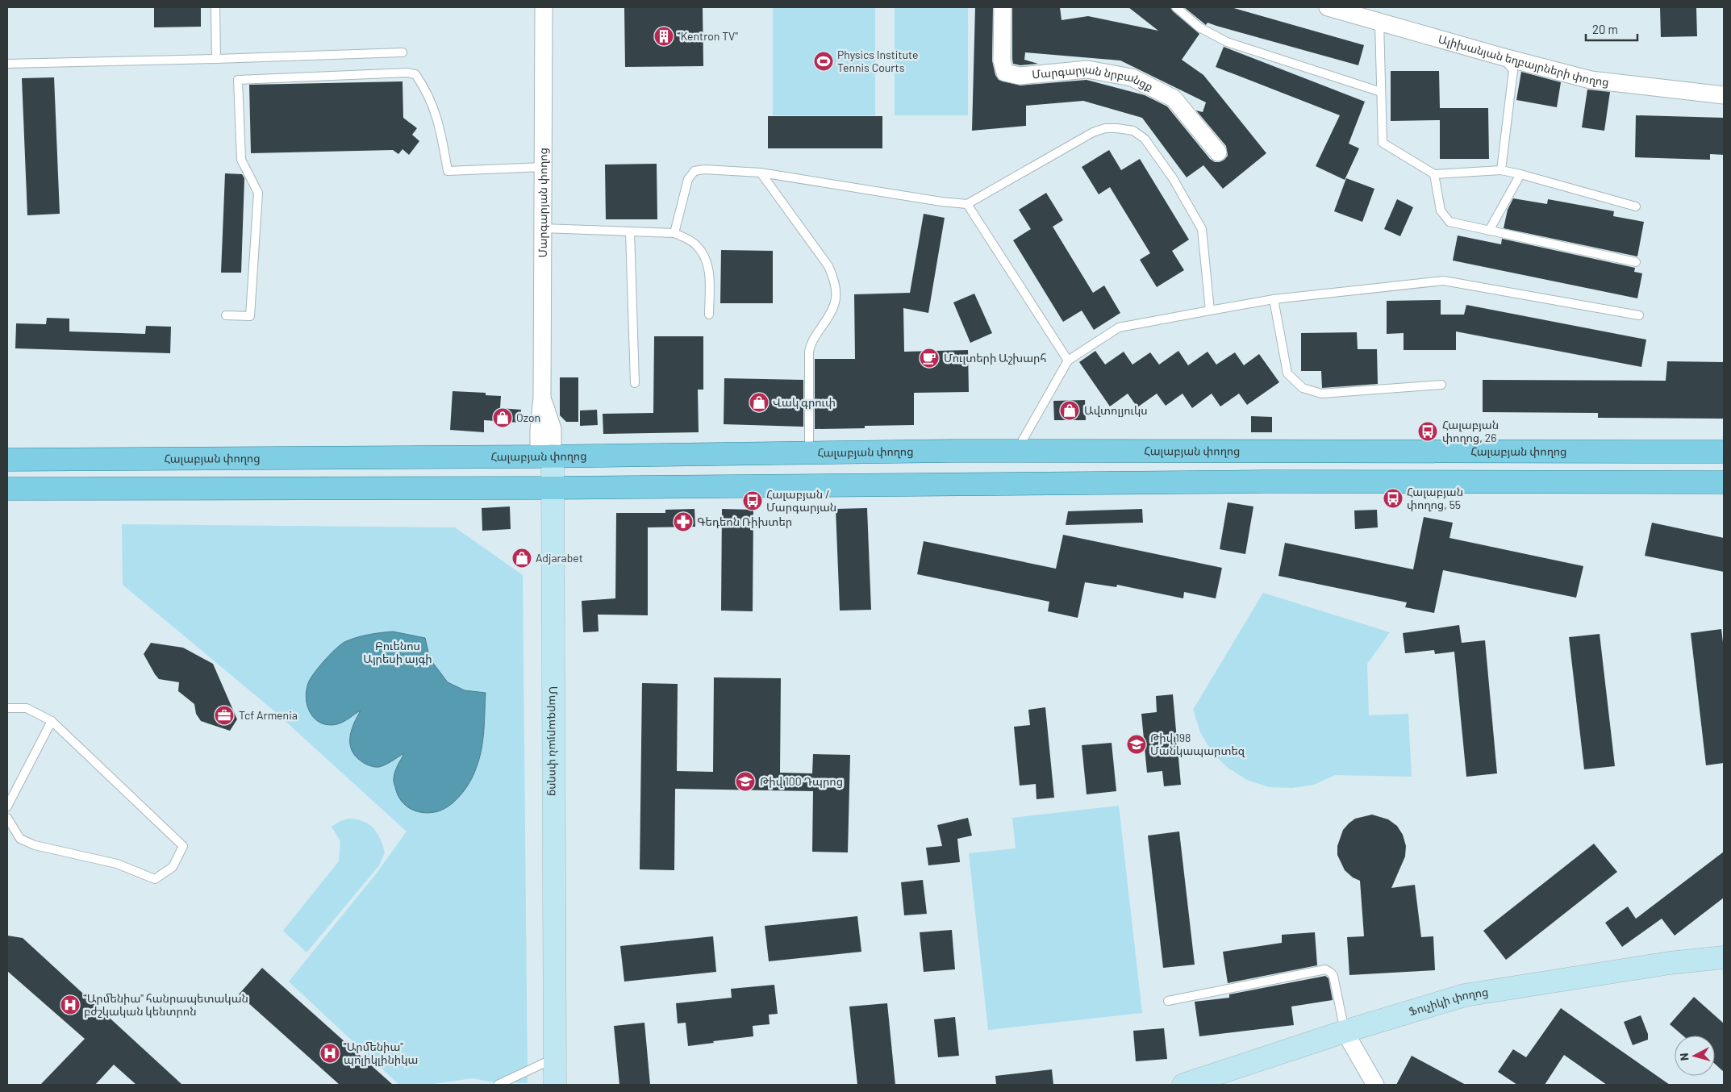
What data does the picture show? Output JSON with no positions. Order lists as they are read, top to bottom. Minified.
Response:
{"streets":{"main road":["Մարգարյան փողոց","Հալաբյան փողոց","Ֆուչիկի փողոց"],"street":["Ալիխանյան եղբայրների փողոց","Մարգարյան նրբանցք"]},"crossings":[["Մարգարյան փողոց","Հալաբյան փողոց"]],"parks":["Բուենոս Այրեսի այգի"],"places":{"building":["\"Kentron TV\""],"sports":["Physics Institute Tennis Courts"],"cafe":["Մուլտերի Աշխարհ"],"shop":["Վակ գրուփ","Ավտոլյուկս","Ozon","Adjarabet"],"bus stop":["Հալաբյան փողոց, 26","Հալաբյան փողոց, 55","Հալաբյան / Մարգարյան"],"pharmacy":["Գեդեոն Ռիխտեր"],"office":["Tcf Armenia"],"school or university":["Թիվ 198 Մանկապարտեզ","Թիվ 100 Դպրոց"],"hospital":["\"Արմենիա\" հանրապետական բժշկական կենտրոն","\"Արմենիա\" պոլիկլինիկա"]},"scale_bar":"20 m","north":"left"}
